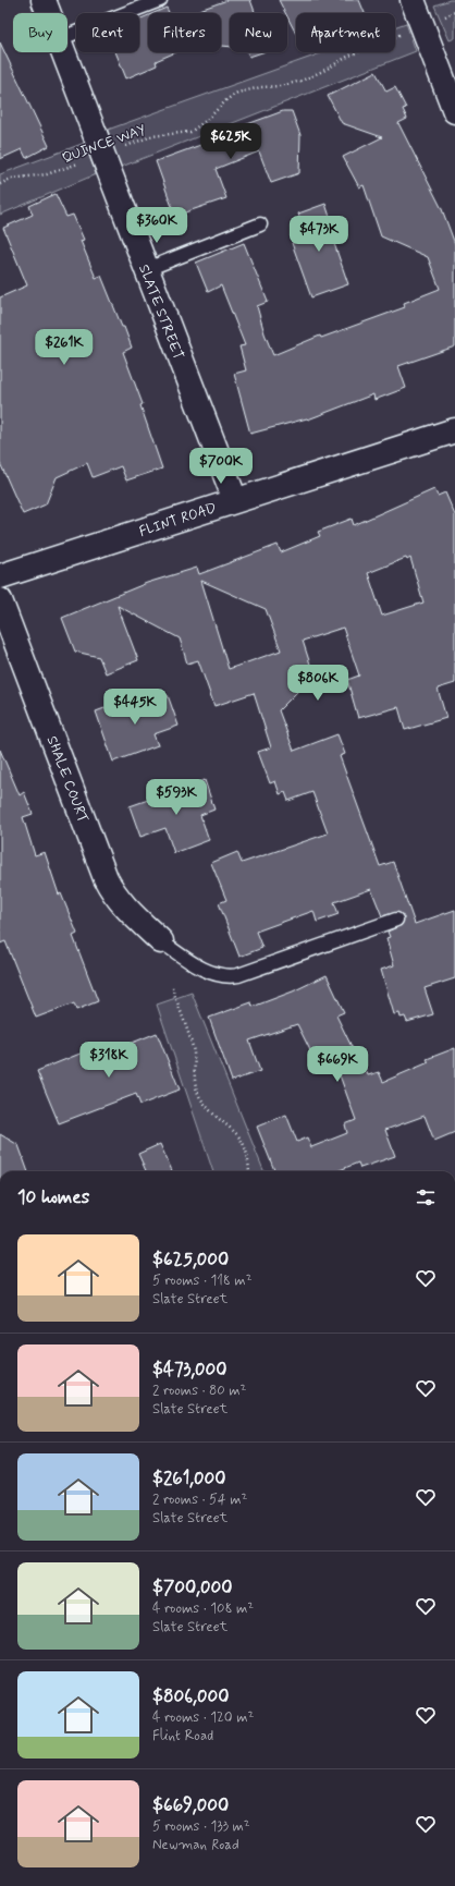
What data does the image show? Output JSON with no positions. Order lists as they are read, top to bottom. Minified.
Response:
{"streets":{"street":["SLATE STREET","FLINT ROAD","SHALE COURT"],"path":["QUINCE WAY"]},"crossings":[["QUINCE WAY","SLATE STREET"],["SLATE STREET","FLINT ROAD"]],"page":{"chip":["Buy","Rent","Filters","New","Apartment"],"price":["$625K","$360K","$473K","$261K","$700K","$806K","$445K","$593K","$318K","$669K"],"heading":"10 homes","list":[{"name":"$625,000","note":"5 rooms · 118 m² · Slate Street"},{"name":"$473,000","note":"2 rooms · 80 m² · Slate Street"},{"name":"$261,000","note":"2 rooms · 54 m² · Slate Street"},{"name":"$700,000","note":"4 rooms · 108 m² · Slate Street"},{"name":"$806,000","note":"4 rooms · 120 m² · Flint Road"},{"name":"$669,000","note":"5 rooms · 133 m² · Newman Road"}]}}
